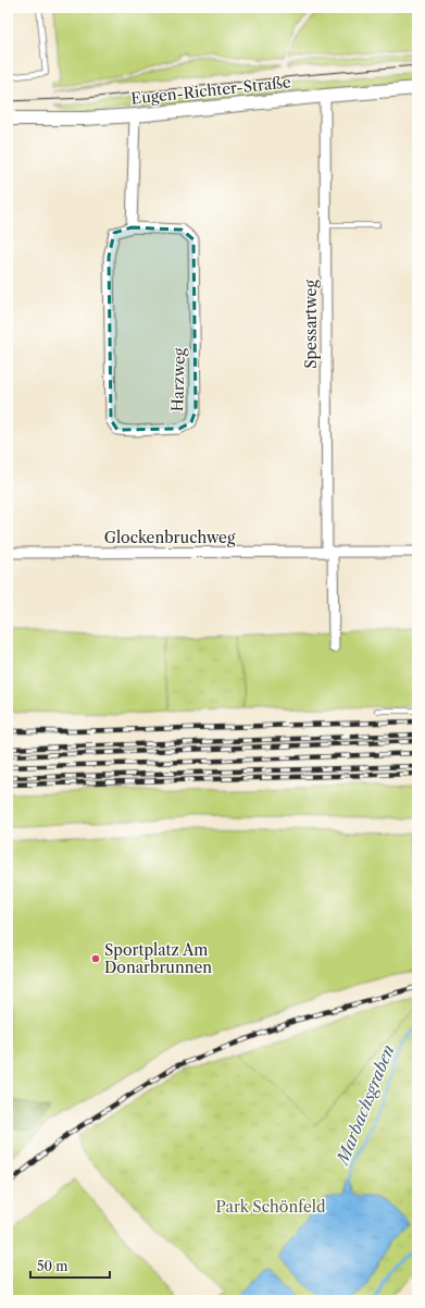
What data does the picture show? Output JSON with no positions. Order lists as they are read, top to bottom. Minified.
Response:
{"streets":{"main road":["Eugen-Richter-Straße"],"street":["Spessartweg","Harzweg","Glockenbruchweg"]},"crossings":[["Eugen-Richter-Straße","Spessartweg"],["Spessartweg","Glockenbruchweg"]],"water":["Marbachsgraben"],"parks":["Park Schönfeld"],"places":["Sportplatz Am Donarbrunnen"],"scale_bar":"50 m"}
